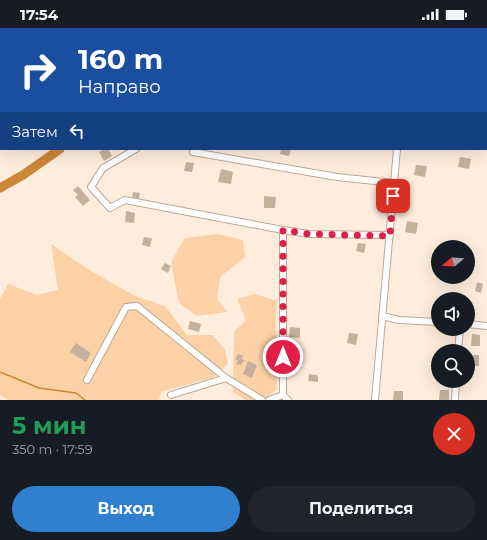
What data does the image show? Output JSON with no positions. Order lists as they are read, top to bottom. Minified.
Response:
{"north":"left","page":{"status":"17:54","turn":["160 m","Направо"],"then":"Затем","heading":["5 мин","350 m · 17:59"],"buttons":["Выход","Поделиться"]}}
